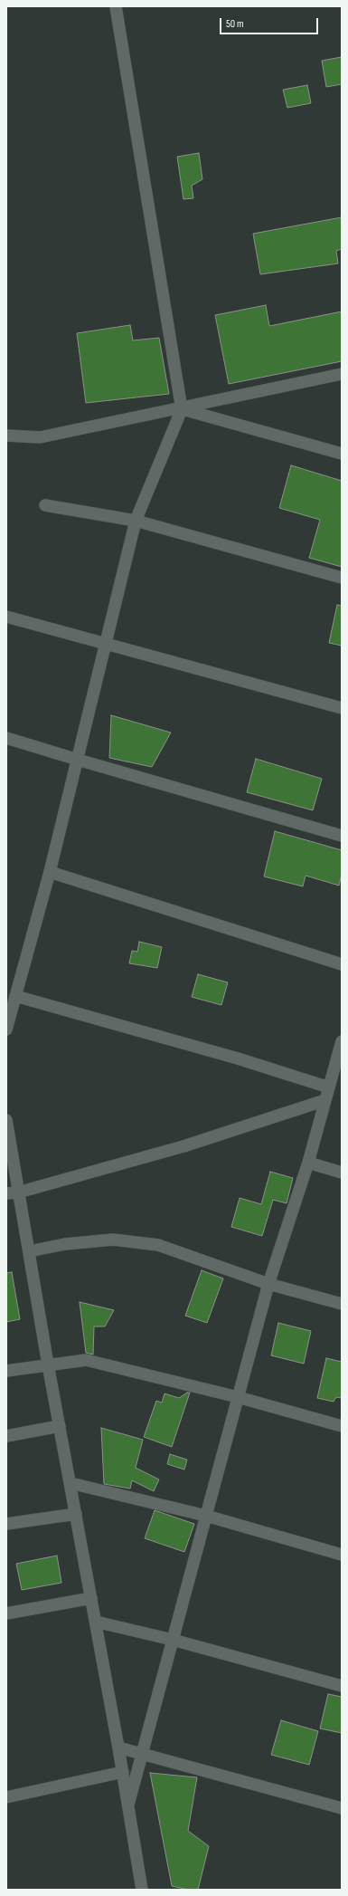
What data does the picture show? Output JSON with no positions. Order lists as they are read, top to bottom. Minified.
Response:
{"scale_bar":"50 m"}
